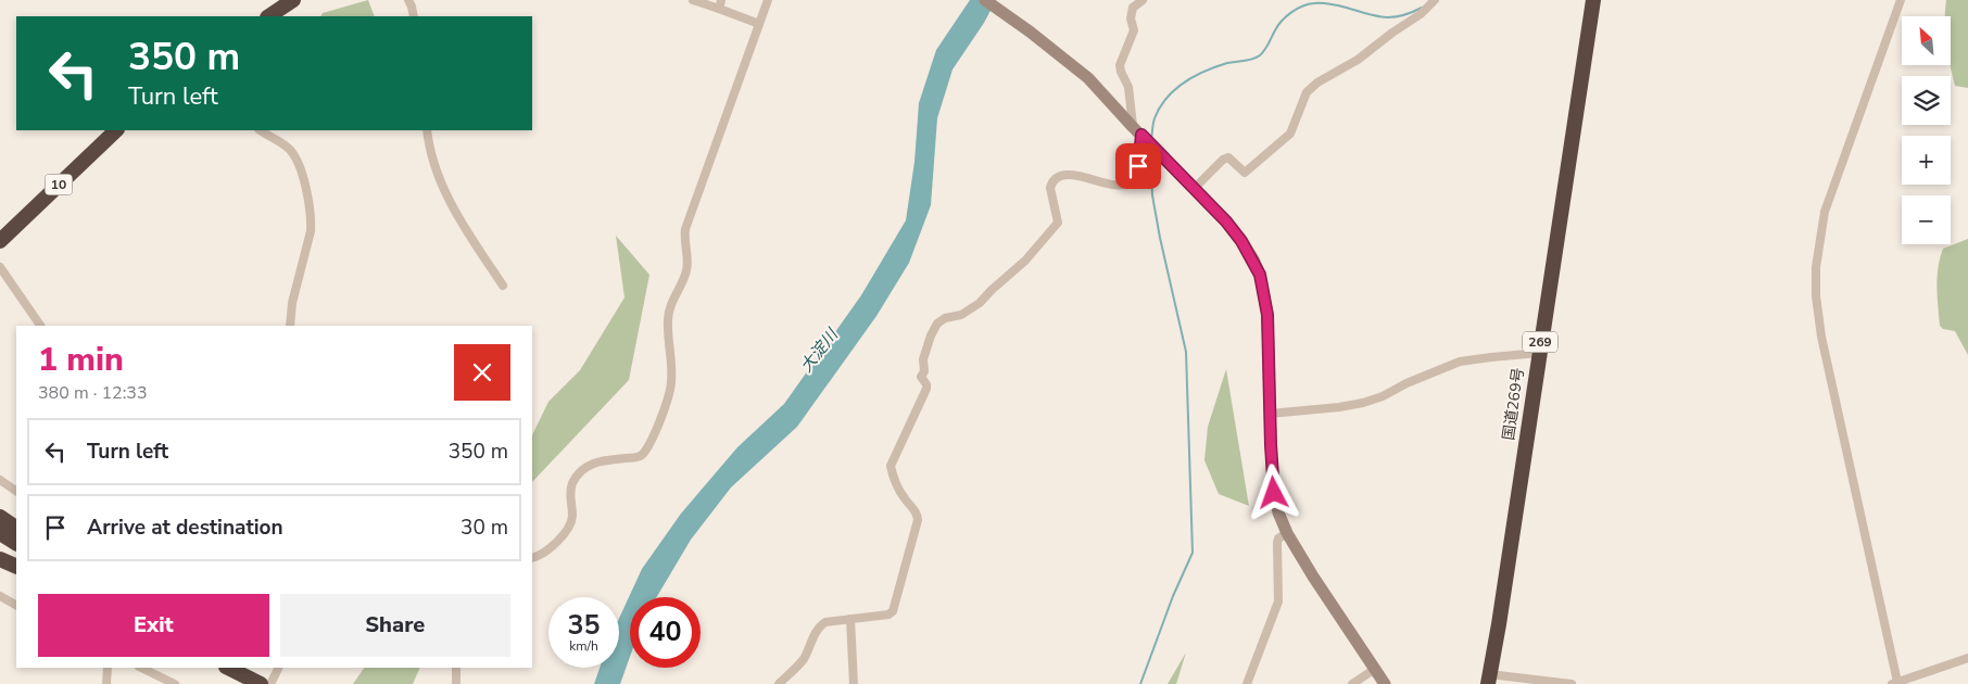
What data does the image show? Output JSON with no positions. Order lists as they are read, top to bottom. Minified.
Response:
{"streets":{"highway":["10","269","国道269号"]},"water":["大淀川"],"north":"top left","page":{"map_buttons":["+","−"],"turn":["350 m","Turn left"],"heading":["1 min","380 m · 12:33"],"list":[{"name":"Turn left","value":"350 m"},{"name":"Arrive at destination","value":"30 m"}],"buttons":["Exit","Share"],"speed":"35 km/h","limit":"40"}}
